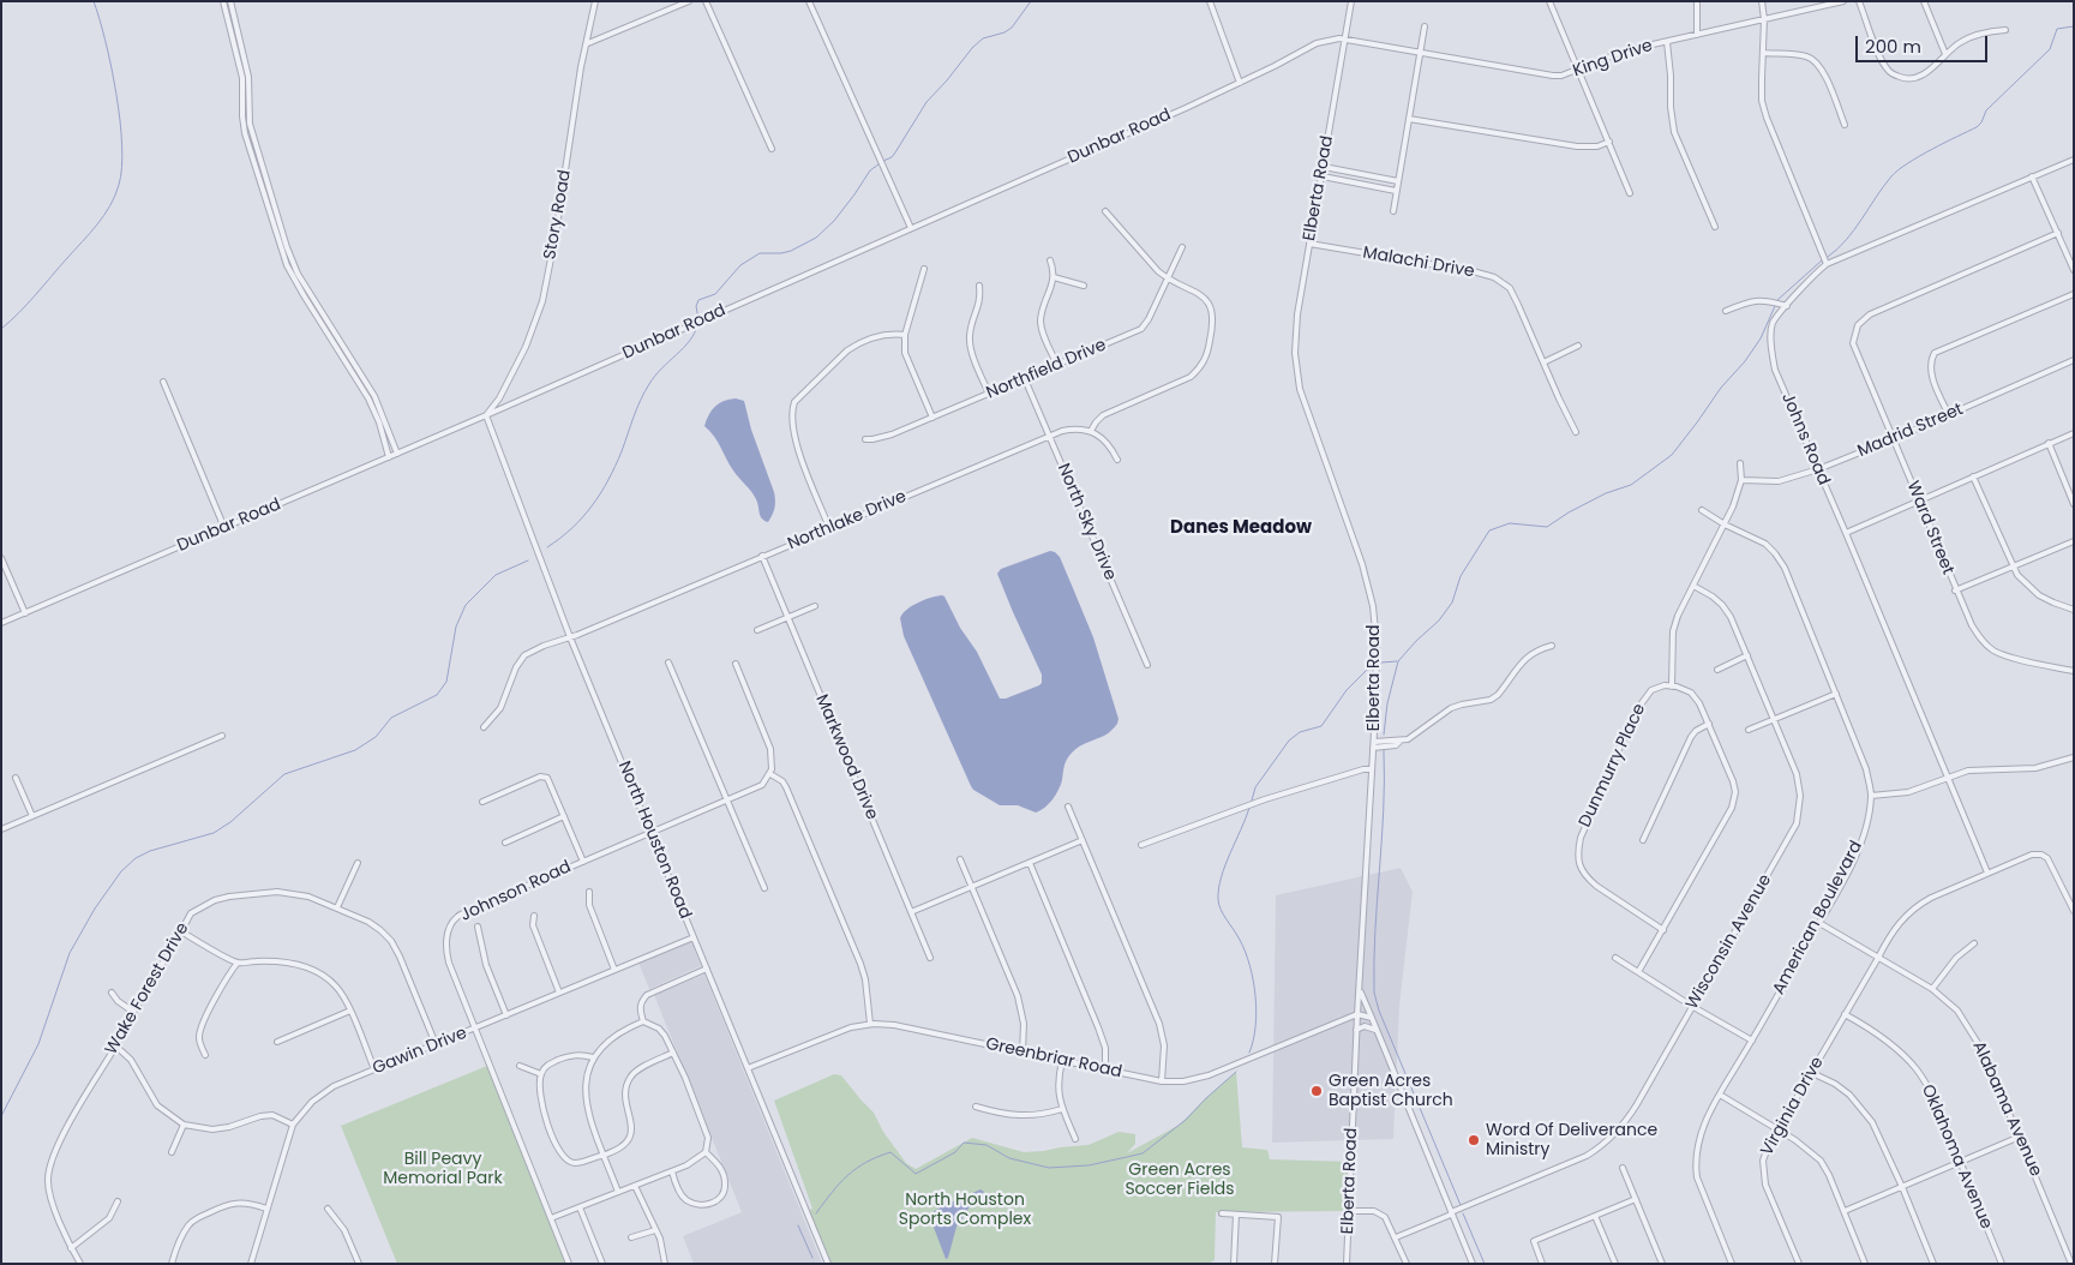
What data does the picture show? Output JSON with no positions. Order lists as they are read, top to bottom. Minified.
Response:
{"streets":{"street":["King Drive","Dunbar Road","Elberta Road","Story Road","Malachi Drive","Northfield Drive","Madrid Street","Johns Road","Northlake Drive","North Sky Drive","Ward Street","Markwood Drive","Dunmurry Place","North Houston Road","Johnson Road","American Boulevard","Wisconsin Avenue","Wake Forest Drive","Gawin Drive","Greenbriar Road","Virginia Drive","Alabama Avenue","Oklahoma Avenue"]},"crossings":[["King Drive","Dunbar Road"],["King Drive","Elberta Road"],["Dunbar Road","Elberta Road"],["Dunbar Road","Story Road"],["Dunbar Road","North Houston Road"],["Elberta Road","Malachi Drive"],["Elberta Road","Greenbriar Road"],["Story Road","North Houston Road"],["Northfield Drive","North Sky Drive"],["Madrid Street","Johns Road"],["Madrid Street","Ward Street"],["Johns Road","Virginia Drive"],["Northlake Drive","North Sky Drive"],["Northlake Drive","Markwood Drive"],["Northlake Drive","North Houston Road"],["North Houston Road","Johnson Road"],["North Houston Road","Gawin Drive"],["North Houston Road","Greenbriar Road"],["Johnson Road","Gawin Drive"],["American Boulevard","Alabama Avenue"],["Wake Forest Drive","Gawin Drive"],["Virginia Drive","Alabama Avenue"],["Virginia Drive","Oklahoma Avenue"]],"districts":["Danes Meadow"],"parks":["Bill Peavy Memorial Park","Green Acres Soccer Fields","North Houston Sports Complex"],"places":["Green Acres Baptist Church","Word Of Deliverance Ministry"],"scale_bar":"200 m"}
